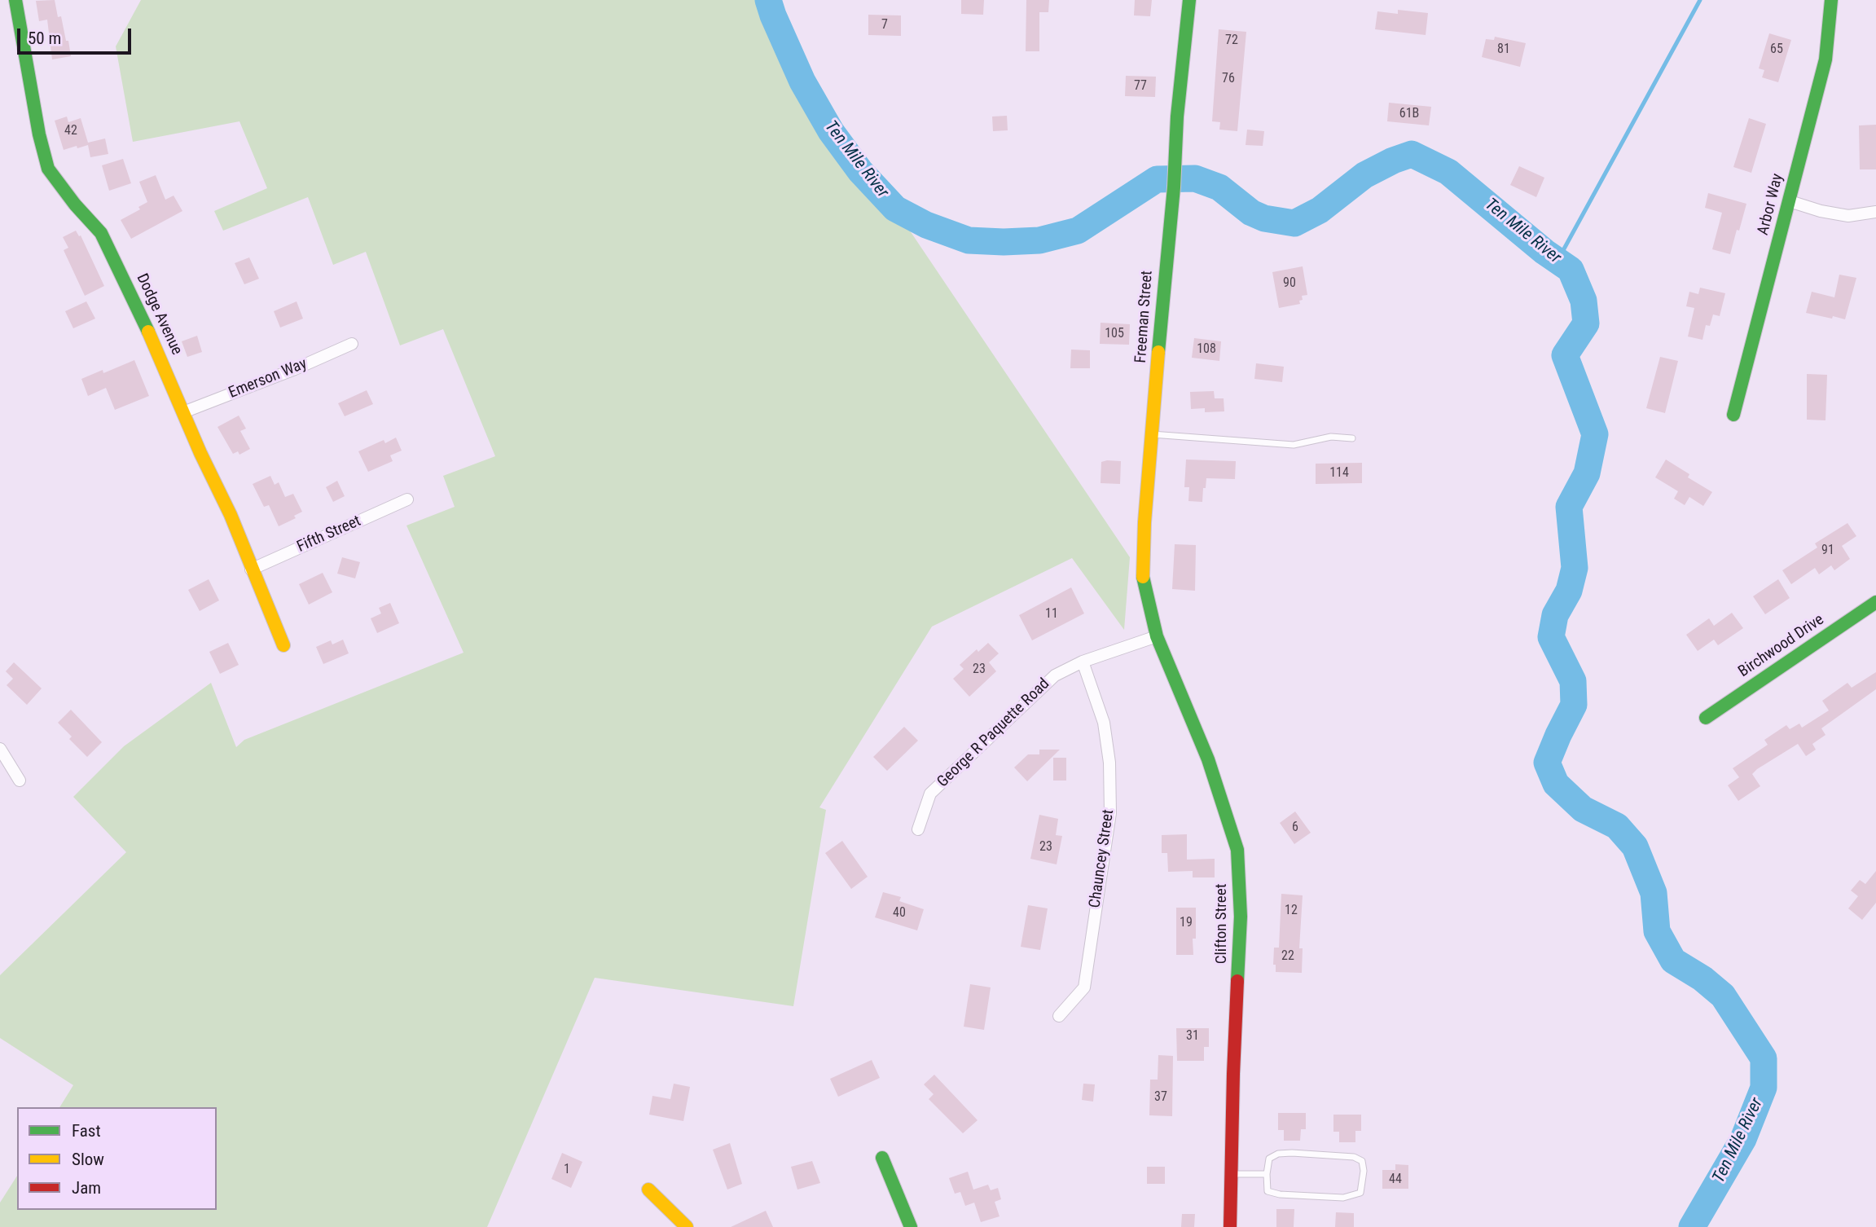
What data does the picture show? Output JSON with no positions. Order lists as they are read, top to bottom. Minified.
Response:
{"streets":{"street":["Arbor Way","Dodge Avenue","Freeman Street","Emerson Way","Fifth Street","Birchwood Drive","George R Paquette Road","Chauncey Street","Clifton Street"]},"crossings":[["Dodge Avenue","Emerson Way"],["Dodge Avenue","Fifth Street"],["Freeman Street","George R Paquette Road"],["Freeman Street","Clifton Street"],["George R Paquette Road","Chauncey Street"],["George R Paquette Road","Clifton Street"]],"water":["Ten Mile River"],"house_numbers":["7","72","81","65","76","77","61B","42","90","105","108","114","91","11","23","6","23","12","40","19","22","31","37","1","44"],"legend":["Fast","Slow","Jam"],"scale_bar":"50 m"}
